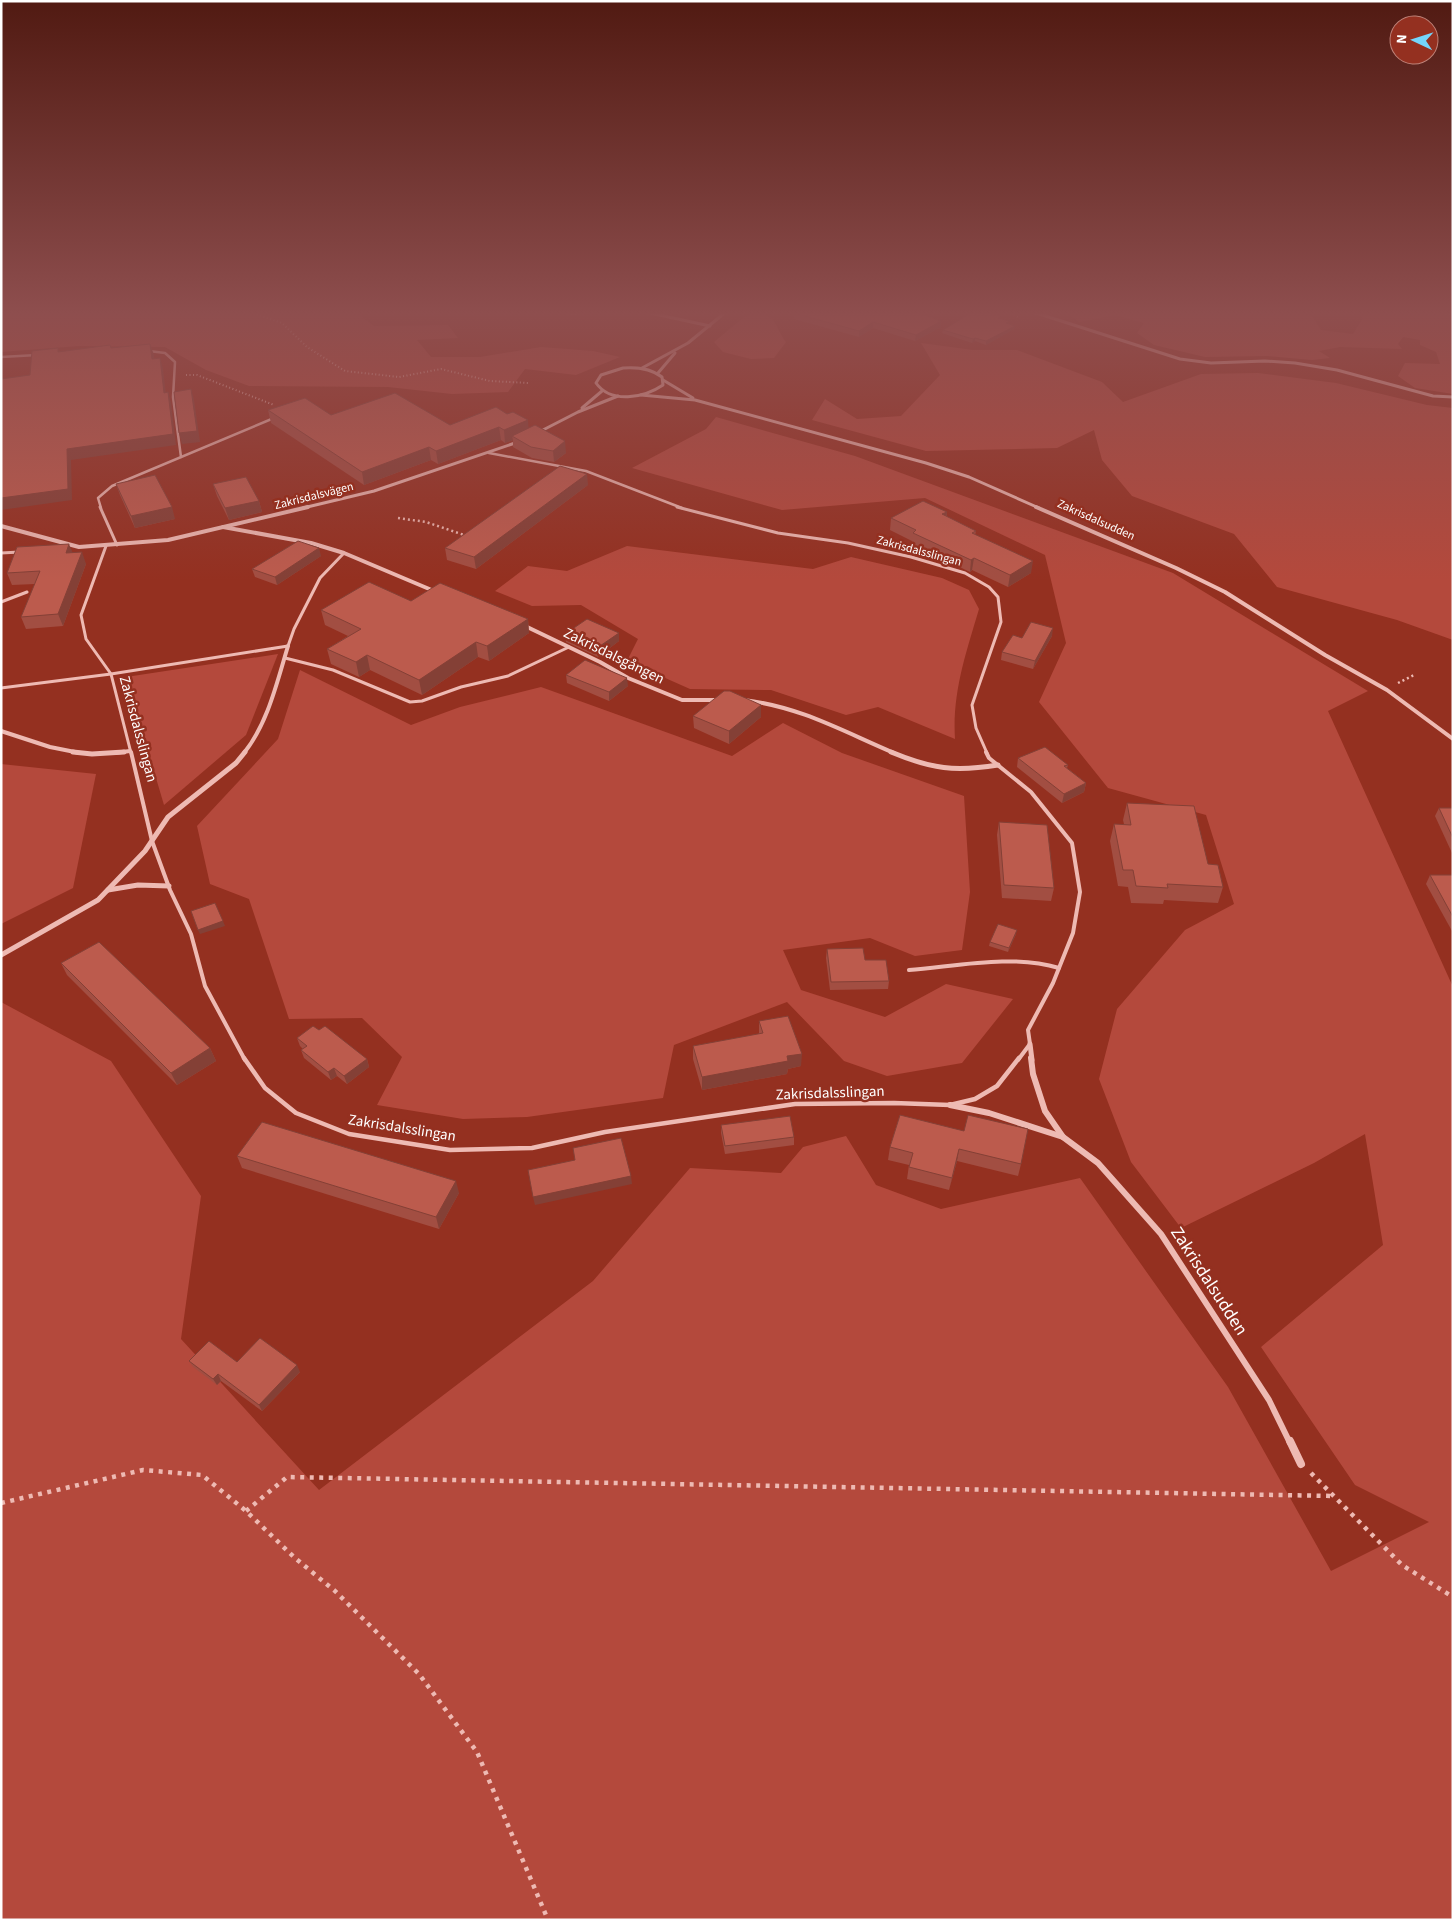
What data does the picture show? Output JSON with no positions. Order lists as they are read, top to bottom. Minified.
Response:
{"streets":{"street":["Zakrisdalsvägen","Zakrisdalsudden","Zakrisdalsslingan","Zakrisdalsgången"]},"crossings":[["Zakrisdalsvägen","Zakrisdalsslingan"],["Zakrisdalsudden","Zakrisdalsslingan"]],"north":"left"}
